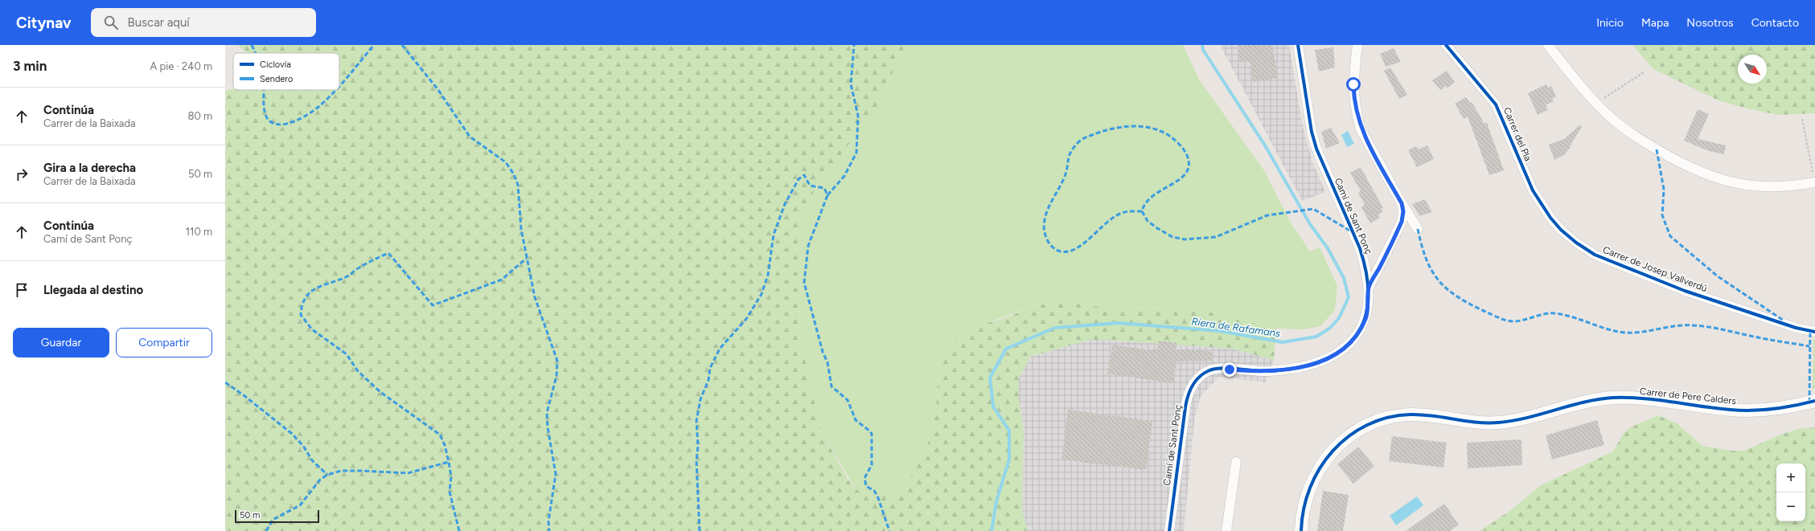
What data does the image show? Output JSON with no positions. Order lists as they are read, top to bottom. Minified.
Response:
{"streets":{"street":["Carrer del Pla","Camí de Sant Ponç","Carrer de Josep Vallverdú","Carrer de Pere Calders"]},"crossings":[["Carrer del Pla","Carrer de Josep Vallverdú"]],"water":["Riera de Rafamans"],"legend":["Ciclovía","Sendero"],"scale_bar":"50 m","north":"bottom right","page":{"header":"Citynav","search":"Buscar aquí","nav":["Inicio","Mapa","Nosotros","Contacto"],"heading":["3 min","A pie · 240 m"],"list":[["Continúa","Carrer de la Baixada","80 m"],["Gira a la derecha","Carrer de la Baixada","50 m"],["Continúa","Camí de Sant Ponç","110 m"],"Llegada al destino"],"buttons":["Guardar","Compartir"],"map_buttons":["+","−"],"scale":"50 m"}}
